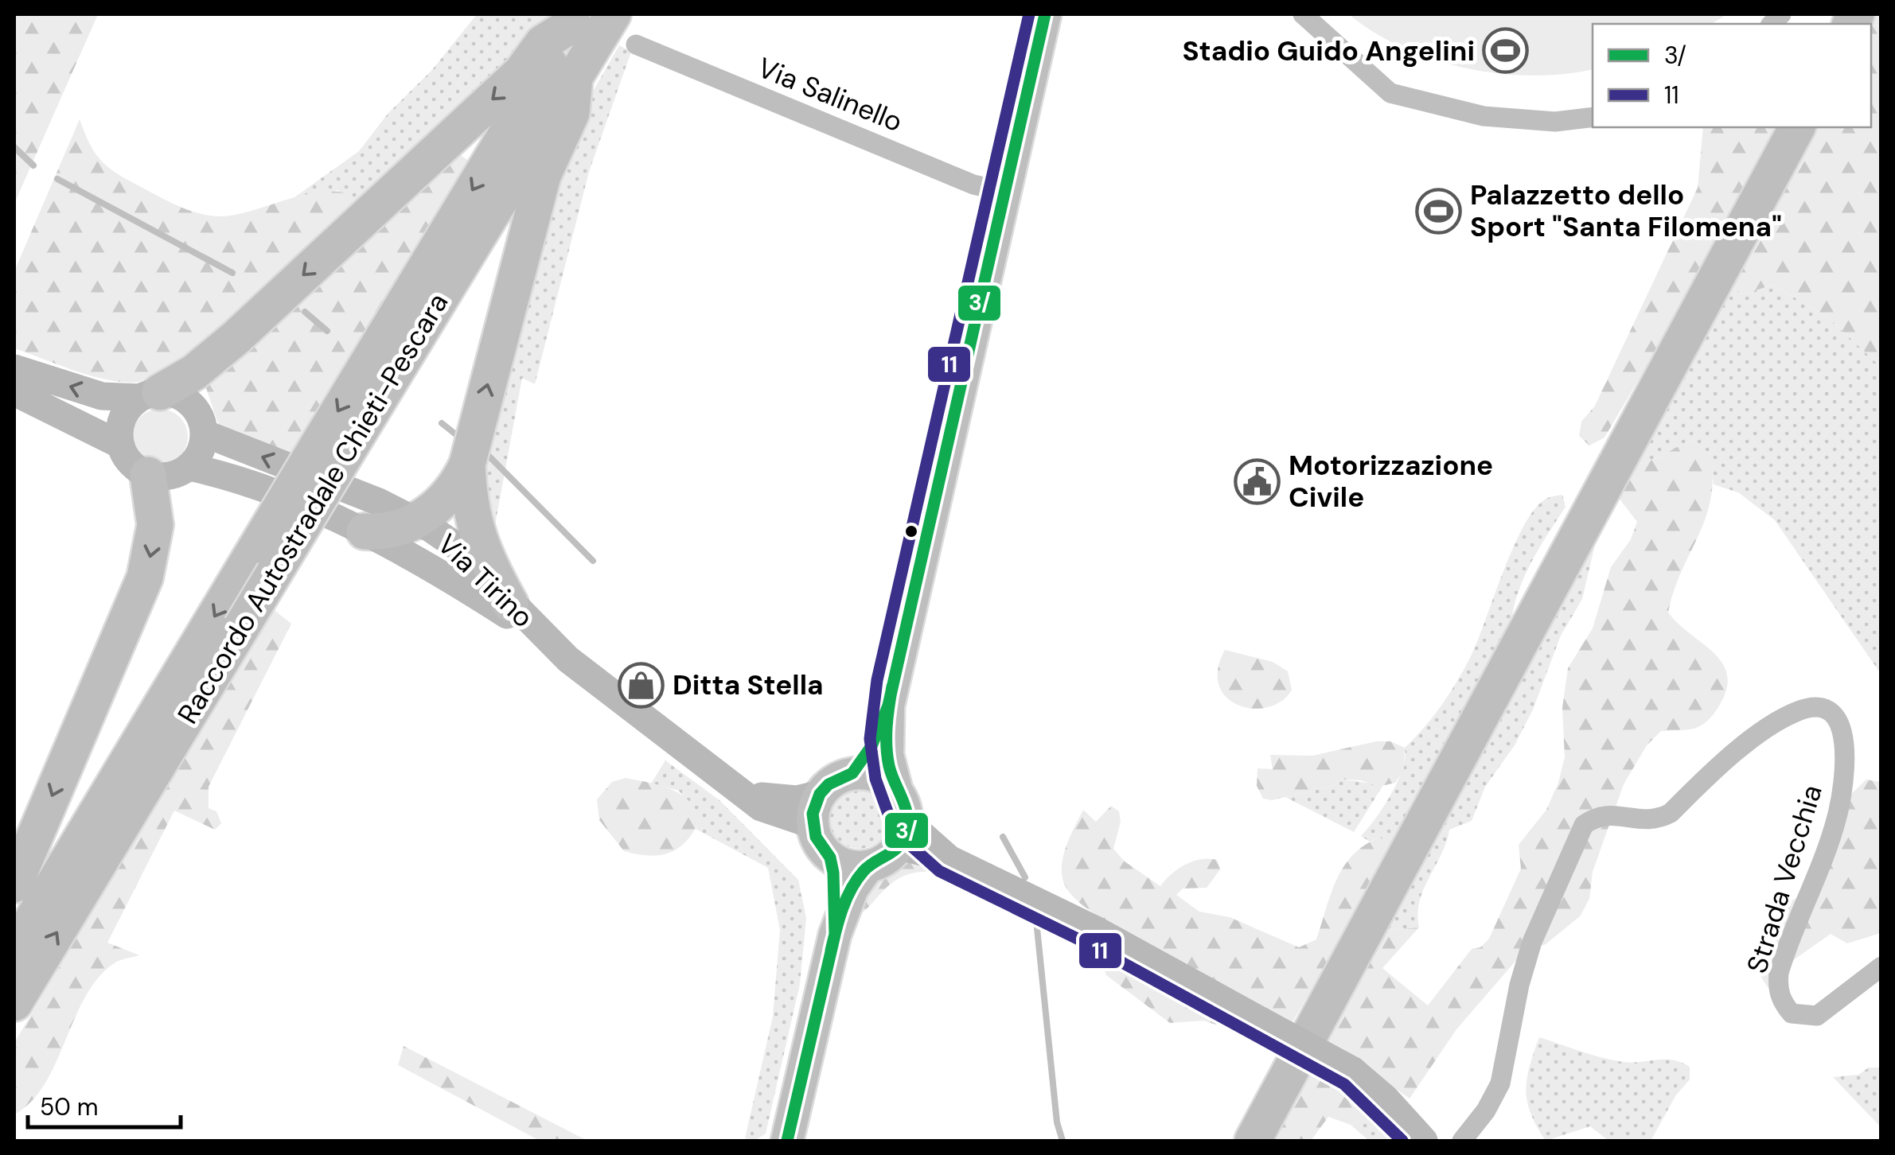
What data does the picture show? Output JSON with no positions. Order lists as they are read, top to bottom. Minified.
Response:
{"streets":{"highway":["Raccordo Autostradale Chieti-Pescara"],"main road":["Via Tirino"],"street":["Via Salinello","Strada Vecchia"]},"places":{"sports":["Stadio Guido Angelini","Palazzetto dello Sport \"Santa Filomena\""],"public building":["Motorizzazione Civile"],"shop":["Ditta Stella"]},"lines":["transit line 3/","transit line 11"],"legend":["3/","11"],"scale_bar":"50 m"}
